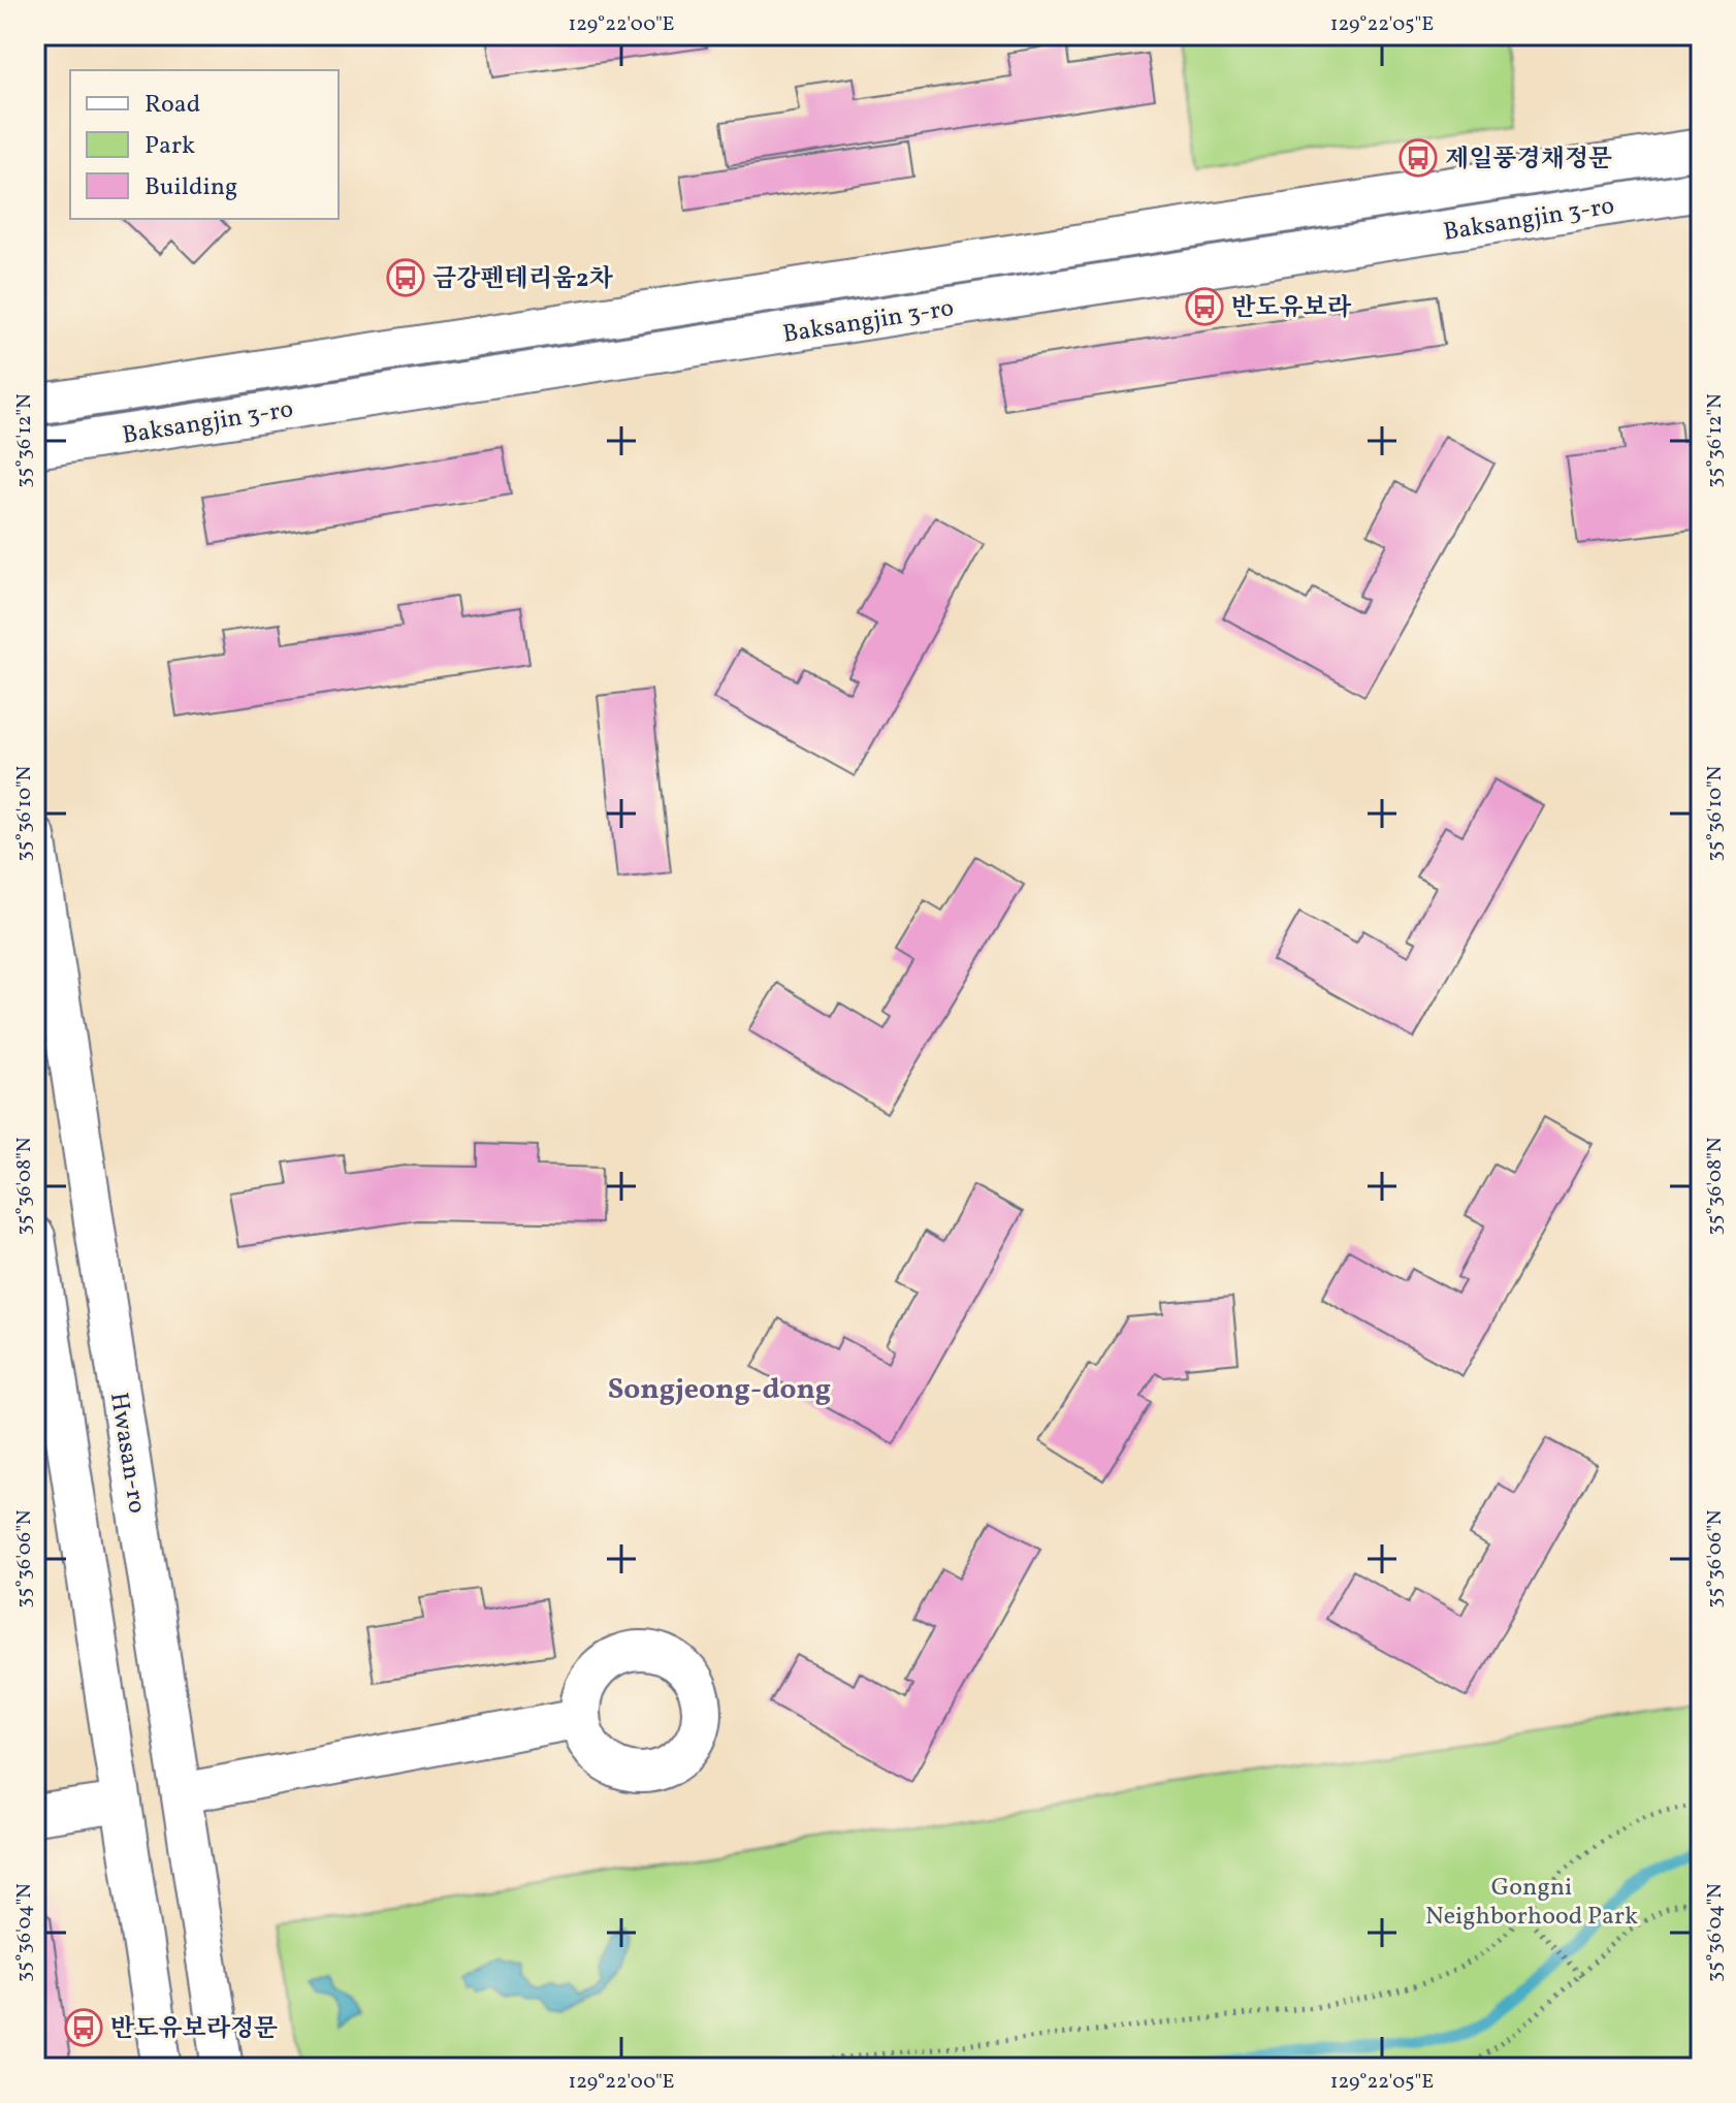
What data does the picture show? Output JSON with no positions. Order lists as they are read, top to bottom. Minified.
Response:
{"streets":{"street":["Baksangjin 3-ro","Hwasan-ro"]},"districts":["Songjeong-dong"],"parks":["Gongni Neighborhood Park"],"places":{"bus stop":["제일풍경채정문","금강펜테리움2차","반도유보라","반도유보라정문"]},"legend":["Road","Park","Building"],"coordinates":["129°22'00\"E","129°22'05\"E","35°36'12\"N","35°36'10\"N","35°36'08\"N","35°36'06\"N","35°36'04\"N"]}
